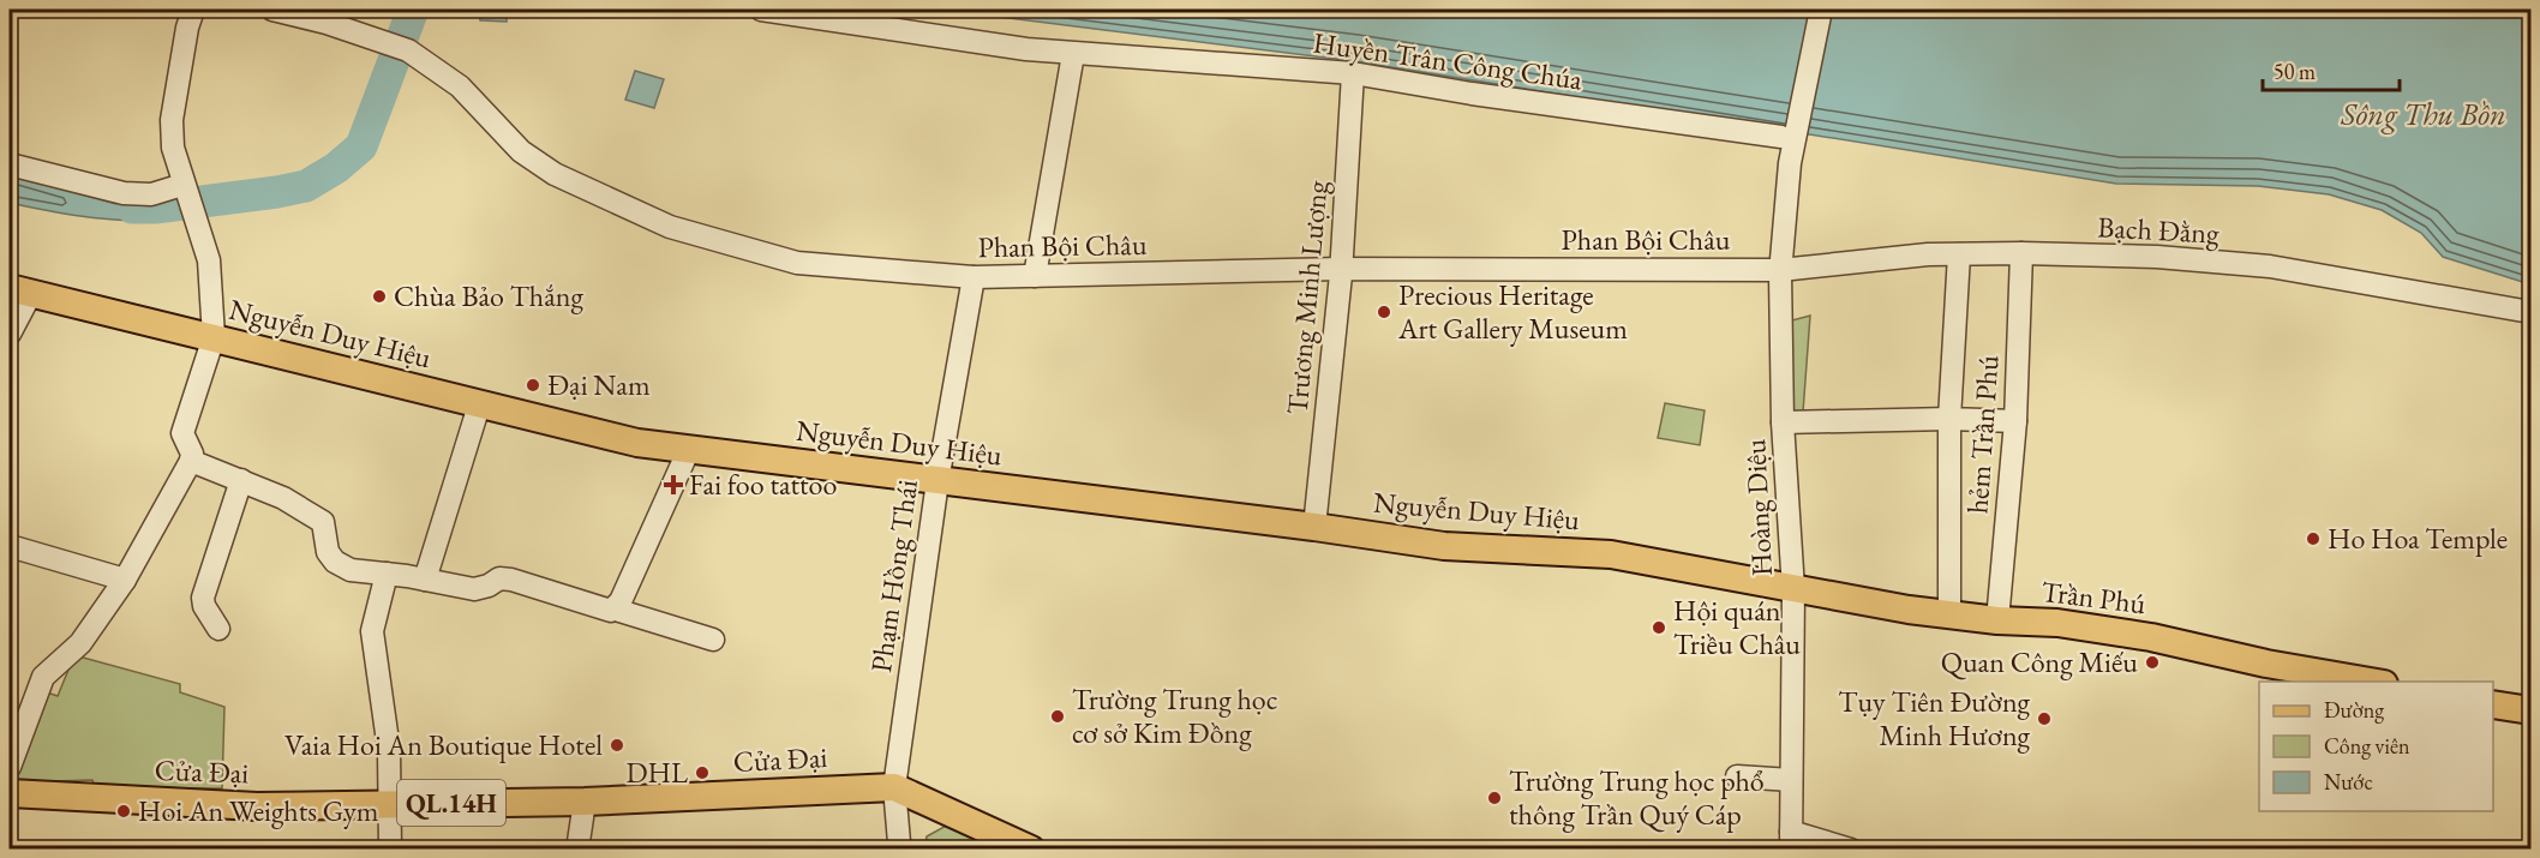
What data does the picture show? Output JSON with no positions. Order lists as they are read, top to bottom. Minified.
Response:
{"streets":{"main road":["Nguyễn Duy Hiệu","Trần Phú","Cửa Đại","QL.14H"],"street":["Huyền Trân Công Chúa","Bạch Đằng","Phan Bội Châu","Trương Minh Lượng","hẻm Trần Phú","Hoàng Diệu","Phạm Hồng Thái"]},"crossings":[["Huyền Trân Công Chúa","Trương Minh Lượng"],["Bạch Đằng","Phan Bội Châu"],["Bạch Đằng","hẻm Trần Phú"],["Bạch Đằng","Hoàng Diệu"],["Phan Bội Châu","Trương Minh Lượng"],["Phan Bội Châu","Hoàng Diệu"],["Phan Bội Châu","Phạm Hồng Thái"],["Trương Minh Lượng","Nguyễn Duy Hiệu"],["Nguyễn Duy Hiệu","Hoàng Diệu"],["Nguyễn Duy Hiệu","Phạm Hồng Thái"],["Nguyễn Duy Hiệu","Trần Phú"],["hẻm Trần Phú","Trần Phú"],["Hoàng Diệu","Trần Phú"],["Phạm Hồng Thái","Cửa Đại"],["Phạm Hồng Thái","QL.14H"],["Cửa Đại","QL.14H"]],"water":["Sông Thu Bồn"],"places":{"other":["Chùa Bảo Thắng","Precious Heritage Art Gallery Museum","Đại Nam","Ho Hoa Temple","Hội quán Triều Châu","Quan Công Miếu","Trường Trung học cơ sở Kim Đồng","Tụy Tiên Đường Minh Hương","Vaia Hoi An Boutique Hotel","DHL","Trường Trung học phổ thông Trần Quý Cáp","Hoi An Weights Gym"],"health":["Fai foo tattoo"]},"legend":["Đường","Công viên","Nước"],"scale_bar":"50 m"}
